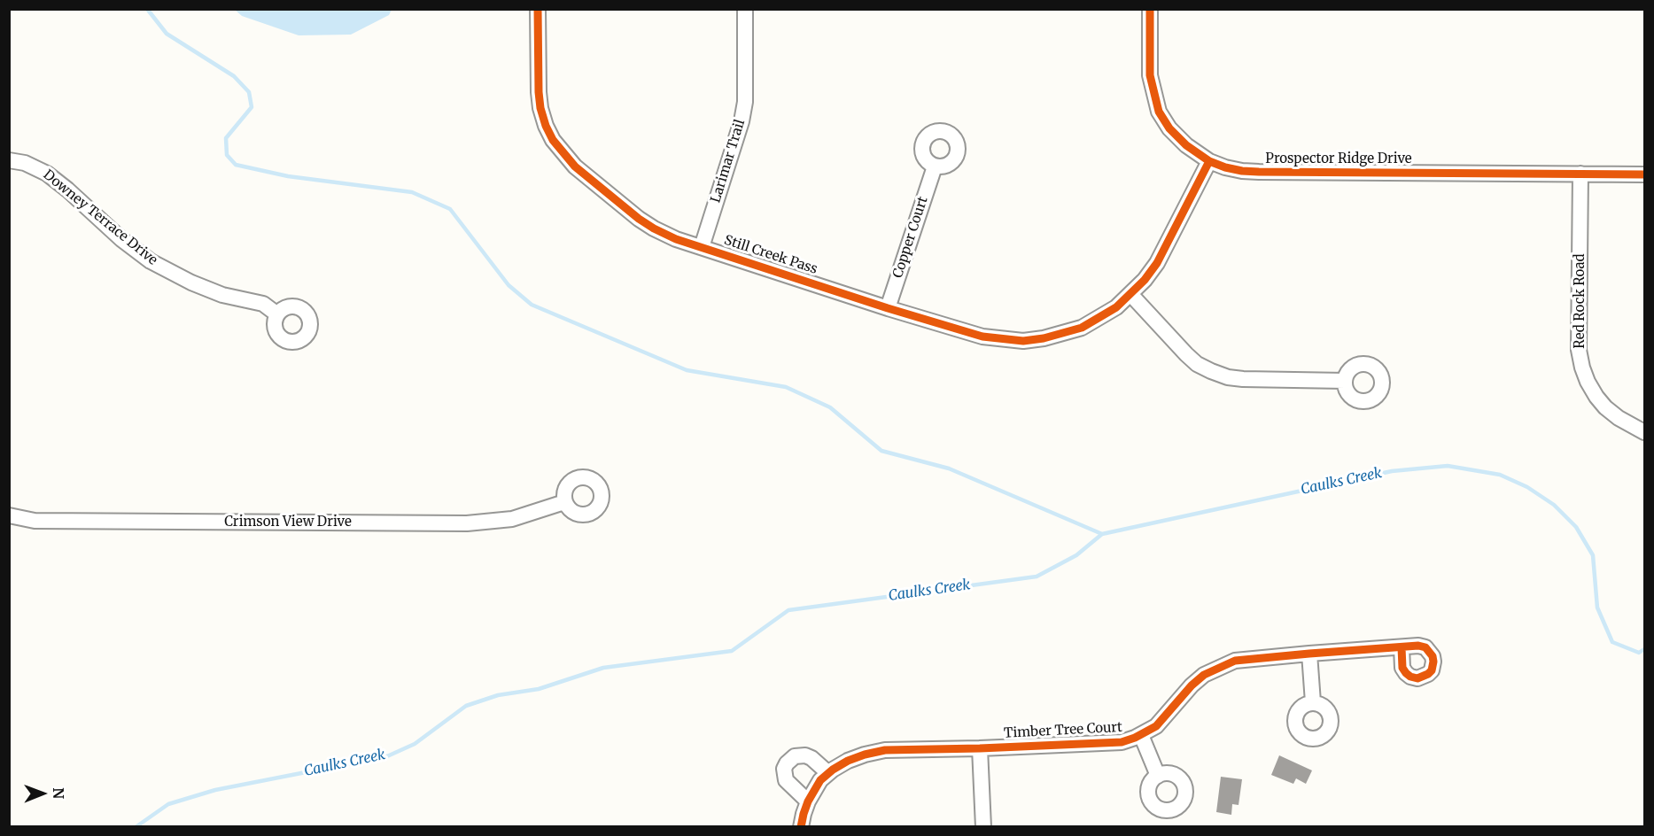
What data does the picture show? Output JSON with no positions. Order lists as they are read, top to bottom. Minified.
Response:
{"streets":{"street":["Prospector Ridge Drive","Larimar Trail","Downey Terrace Drive","Copper Court","Still Creek Pass","Red Rock Road","Crimson View Drive","Timber Tree Court"]},"crossings":[["Prospector Ridge Drive","Still Creek Pass"],["Prospector Ridge Drive","Red Rock Road"],["Larimar Trail","Still Creek Pass"],["Copper Court","Still Creek Pass"]],"water":["Caulks Creek"],"north":"right"}
